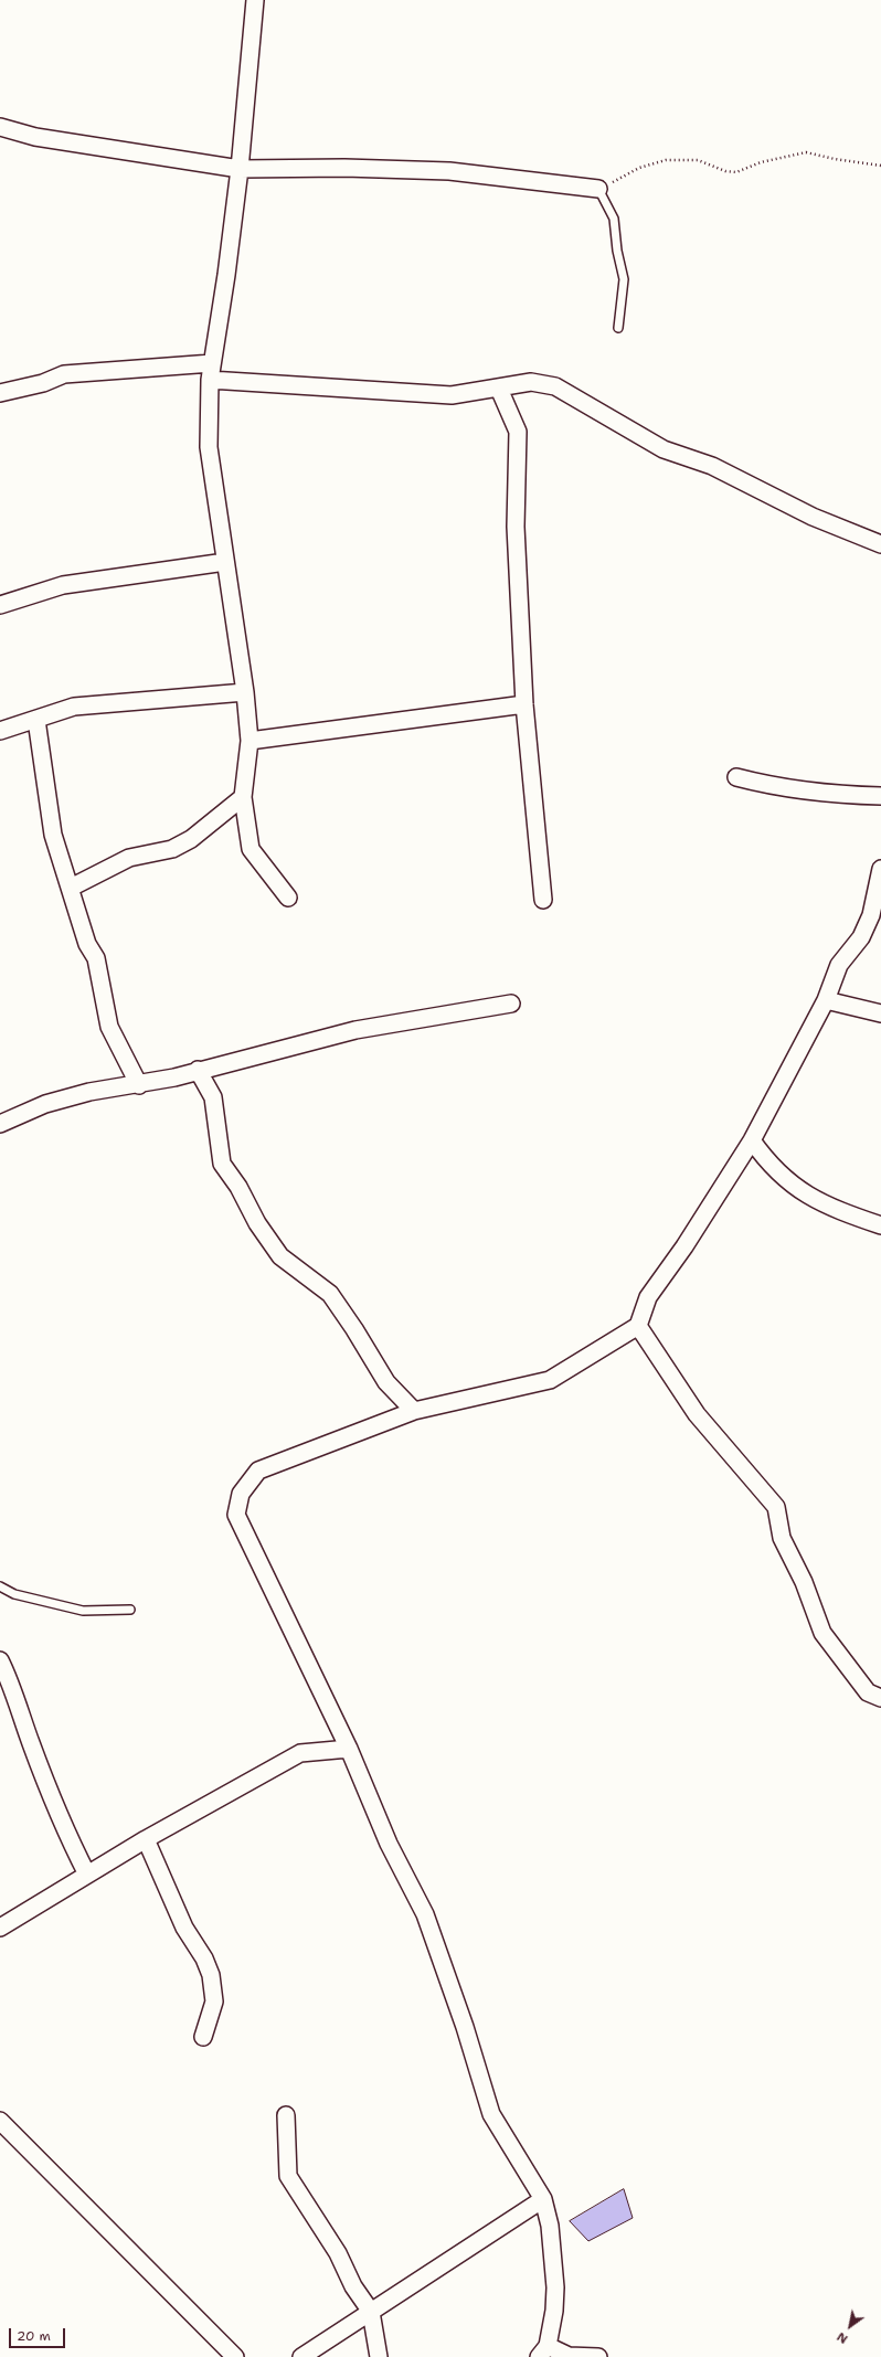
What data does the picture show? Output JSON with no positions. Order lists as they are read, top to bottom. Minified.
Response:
{"scale_bar":"20 m","north":"bottom left"}
